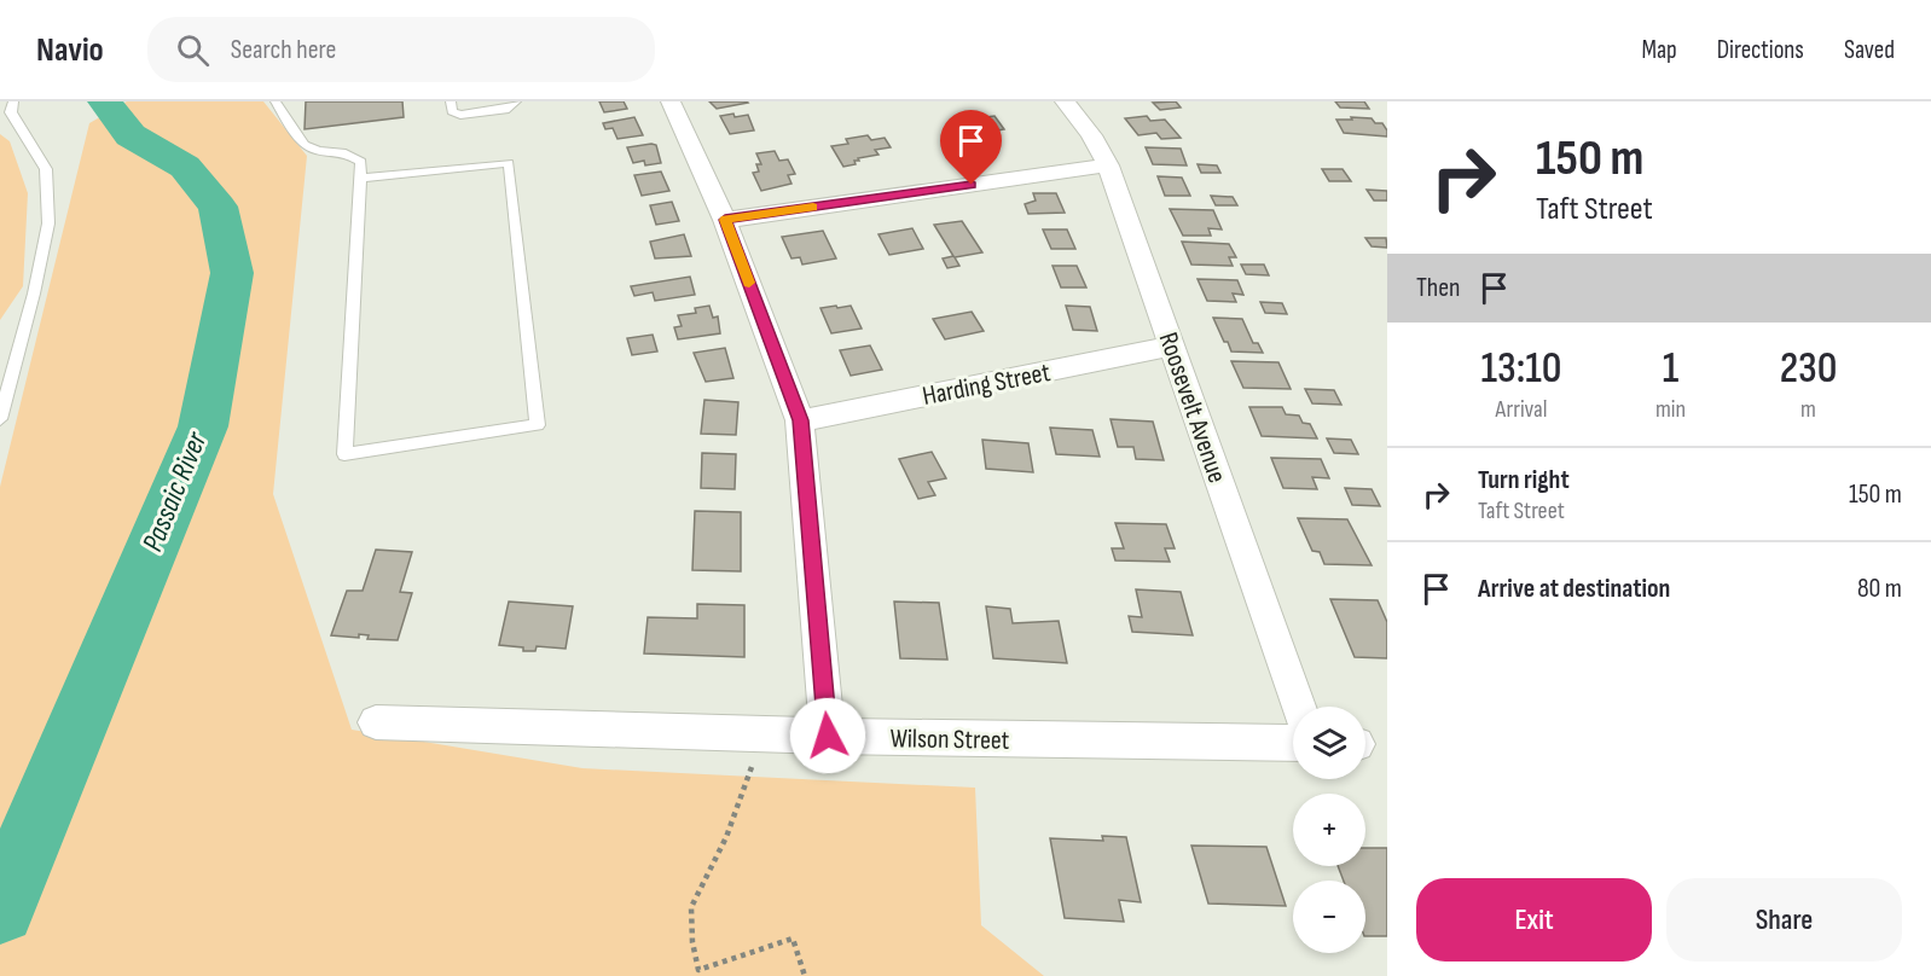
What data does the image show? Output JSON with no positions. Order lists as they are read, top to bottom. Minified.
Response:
{"streets":{"street":["Harding Street","Roosevelt Avenue","Wilson Street"]},"crossings":[["Harding Street","Roosevelt Avenue"]],"water":["Passaic River"],"page":{"header":"Navio","search":"Search here","nav":["Map","Directions","Saved"],"turn":["150 m","Taft Street"],"then":"Then","eta":["13:10","Arrival","1","min","230","m"],"list":[{"name":"Turn right","note":"Taft Street","value":"150 m"},{"name":"Arrive at destination","value":"80 m"}],"map_buttons":["+","−"],"buttons":["Exit","Share"]}}
